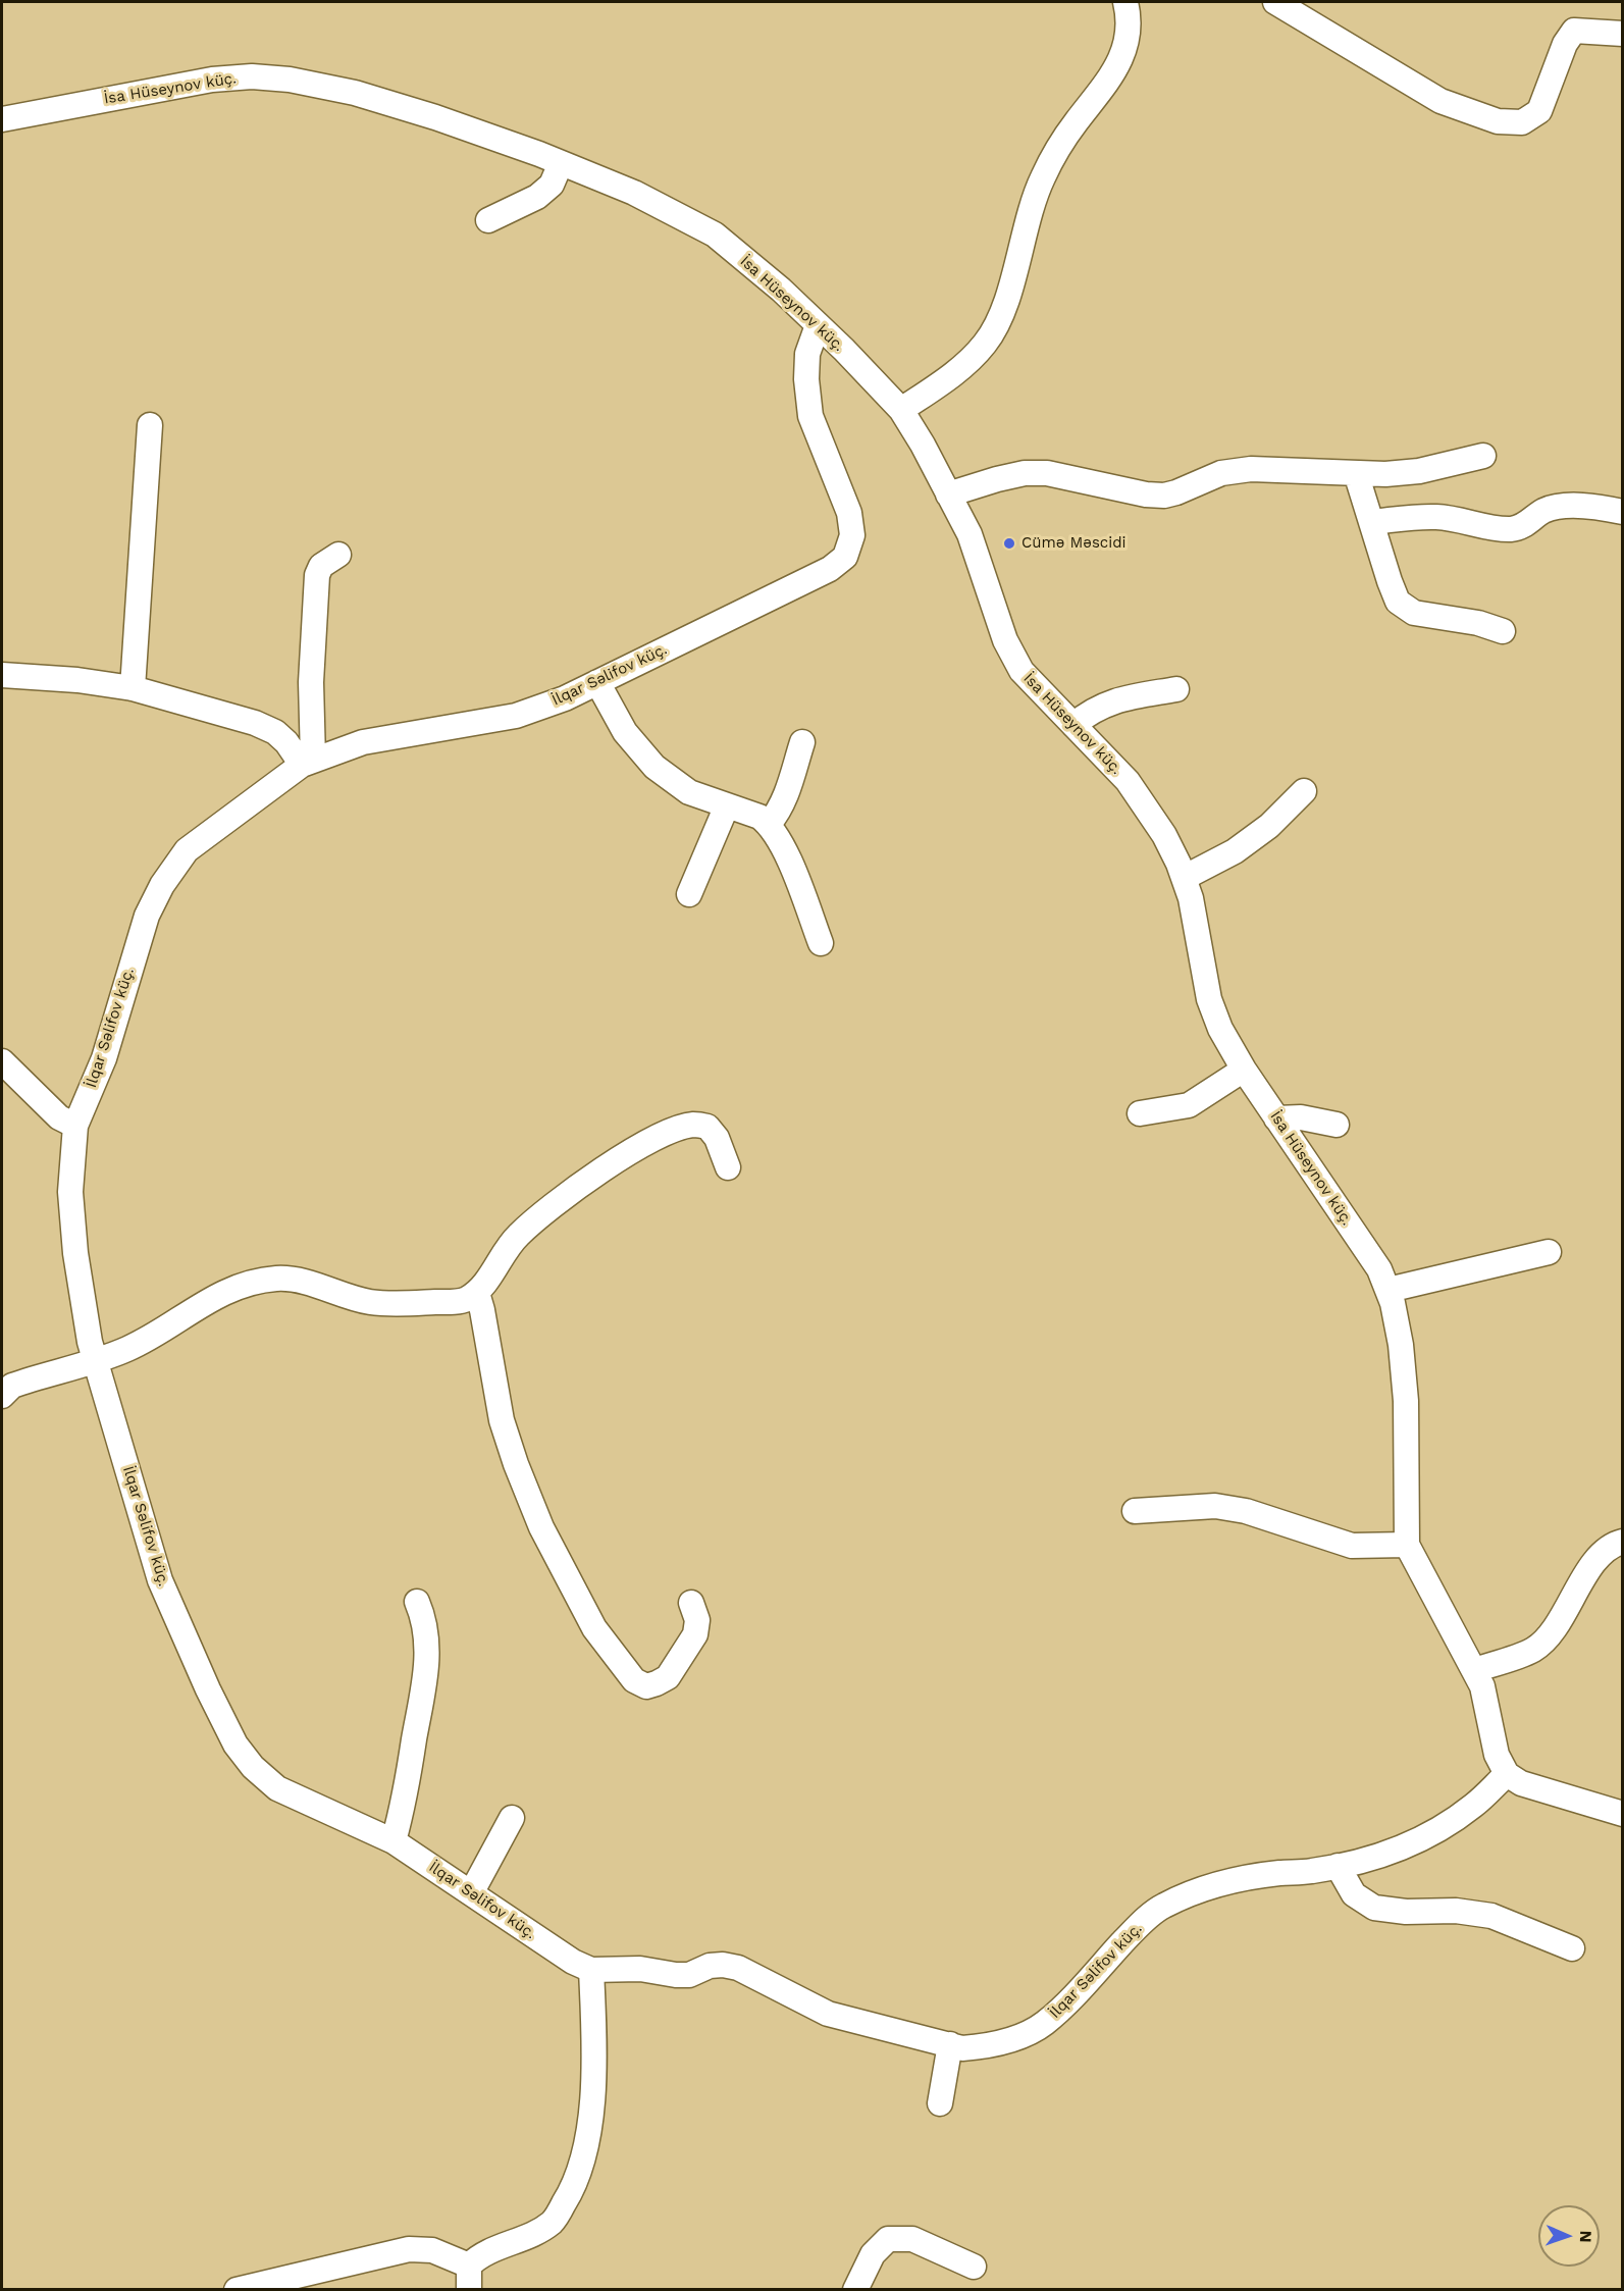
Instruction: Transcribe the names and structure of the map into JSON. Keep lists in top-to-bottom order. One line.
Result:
{"streets":{"street":["İsa Hüseynov küç.","İlqar Səlifov küç."]},"crossings":[["İsa Hüseynov küç.","İlqar Səlifov küç."]],"places":["Cümə Məscidi"],"north":"right"}
